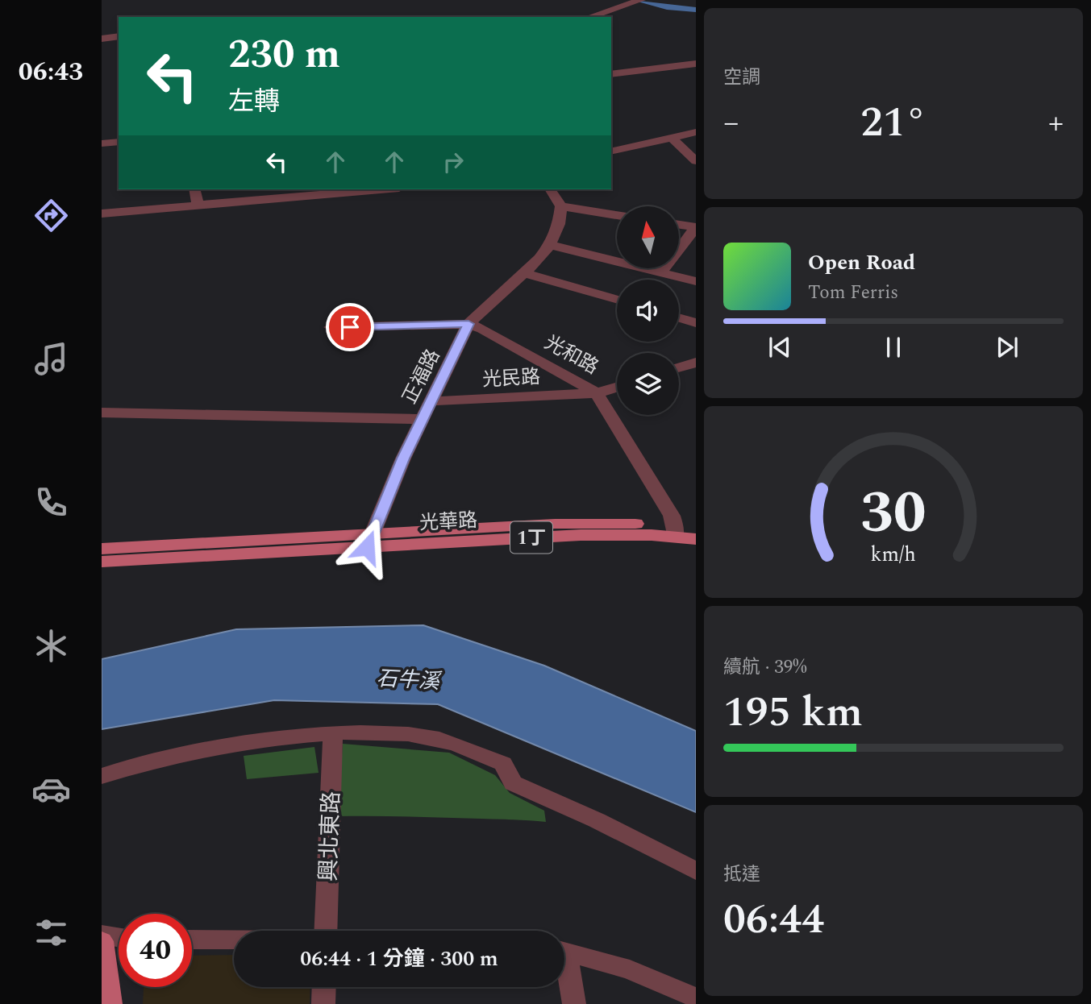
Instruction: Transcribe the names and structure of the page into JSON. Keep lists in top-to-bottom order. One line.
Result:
{"streets":{"main road":["光華路","1丁"],"street":["光和路","正福路","光民路","興北東路"]},"crossings":[["光和路","正福路"],["光和路","光民路"],["光和路","光華路"],["正福路","光民路"],["正福路","光華路"]],"water":["石牛溪"],"north":"top","page":{"tabs":"06:43","tile":["空調",["續航 · 39%","195 km"],["抵達","06:44"]],"turn":["230 m","左轉"],"heat":["−","21°","+"],"song":["Open Road","Tom Ferris"],"limit":"40","trip":"06:44 · 1 分鐘 · 300 m","gauge":["30","km/h"]}}
